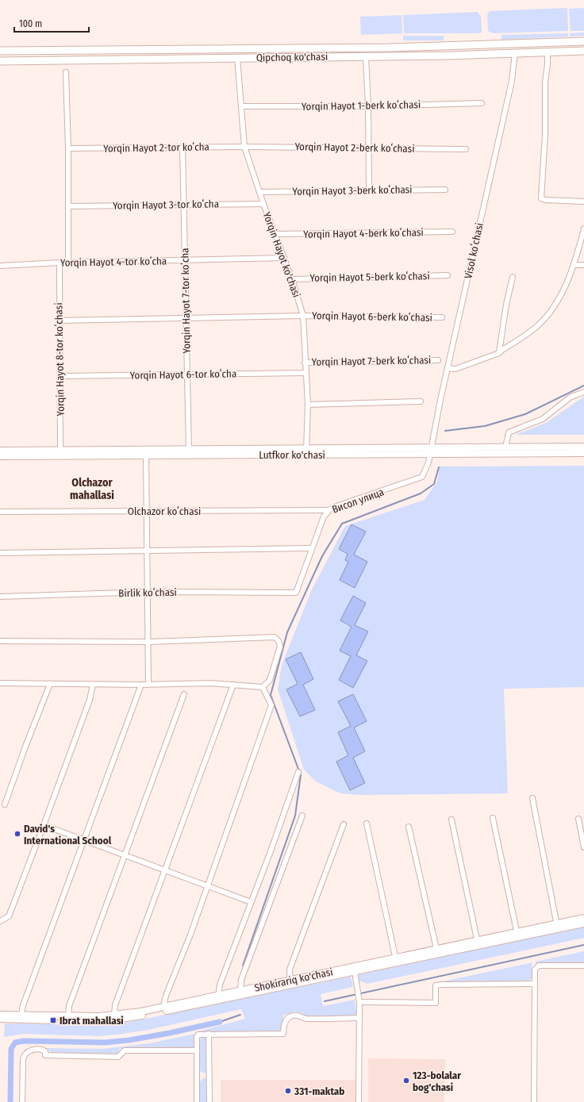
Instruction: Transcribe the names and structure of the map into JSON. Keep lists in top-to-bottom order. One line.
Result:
{"streets":{"main road":["Qipchoq ko'chasi","Lutfkor ko'chasi","Shokirariq ko'chasi"],"street":["Yorqin Hayot 1-berk koʻchasi","Yorqin Hayot 2-tor koʻcha","Yorqin Hayot 2-berk koʻchasi","Yorqin Hayot 3-berk koʻchasi","Yorqin Hayot 3-tor koʻcha","Yorqin Hayot 4-berk koʻchasi","Visol koʻchasi","Yorqin Hayot ko'chasi","Yorqin Hayot 4-tor koʻcha","Yorqin Hayot 5-berk koʻchasi","Yorqin Hayot 7-tor koʻcha","Yorqin Hayot 6-berk koʻchasi","Yorqin Hayot 8-tor koʻchasi","Yorqin Hayot 7-berk koʻchasi","Yorqin Hayot 6-tor koʻcha","Висол улица","Olchazor koʻchasi","Birlik koʻchasi"]},"crossings":[["Qipchoq ko'chasi","Visol koʻchasi"],["Qipchoq ko'chasi","Yorqin Hayot ko'chasi"],["Yorqin Hayot 1-berk koʻchasi","Yorqin Hayot ko'chasi"],["Yorqin Hayot 2-tor koʻcha","Yorqin Hayot 2-berk koʻchasi"],["Yorqin Hayot 2-tor koʻcha","Yorqin Hayot ko'chasi"],["Yorqin Hayot 2-tor koʻcha","Yorqin Hayot 7-tor koʻcha"],["Yorqin Hayot 2-berk koʻchasi","Yorqin Hayot ko'chasi"],["Yorqin Hayot 3-berk koʻchasi","Yorqin Hayot ko'chasi"],["Yorqin Hayot 3-tor koʻcha","Yorqin Hayot ko'chasi"],["Yorqin Hayot 3-tor koʻcha","Yorqin Hayot 7-tor koʻcha"],["Yorqin Hayot 4-berk koʻchasi","Yorqin Hayot ko'chasi"],["Visol koʻchasi","Lutfkor ko'chasi"],["Visol koʻchasi","Висол улица"],["Yorqin Hayot ko'chasi","Yorqin Hayot 4-tor koʻcha"],["Yorqin Hayot ko'chasi","Yorqin Hayot 5-berk koʻchasi"],["Yorqin Hayot ko'chasi","Yorqin Hayot 6-berk koʻchasi"],["Yorqin Hayot ko'chasi","Yorqin Hayot 7-berk koʻchasi"],["Yorqin Hayot ko'chasi","Yorqin Hayot 6-tor koʻcha"],["Yorqin Hayot ko'chasi","Lutfkor ko'chasi"],["Yorqin Hayot 4-tor koʻcha","Yorqin Hayot 7-tor koʻcha"],["Yorqin Hayot 4-tor koʻcha","Yorqin Hayot 8-tor koʻchasi"],["Yorqin Hayot 7-tor koʻcha","Yorqin Hayot 6-berk koʻchasi"],["Yorqin Hayot 7-tor koʻcha","Yorqin Hayot 6-tor koʻcha"],["Yorqin Hayot 7-tor koʻcha","Lutfkor ko'chasi"],["Yorqin Hayot 6-berk koʻchasi","Yorqin Hayot 8-tor koʻchasi"],["Yorqin Hayot 8-tor koʻchasi","Yorqin Hayot 6-tor koʻcha"],["Yorqin Hayot 8-tor koʻchasi","Lutfkor ko'chasi"],["Lutfkor ko'chasi","Висол улица"],["Висол улица","Olchazor koʻchasi"],["Висол улица","Birlik koʻchasi"]],"districts":["Olchazor mahallasi"],"places":{"other":["David's International School","123-bolalar bog'chasi","331-maktab"],"transit":["Ibrat mahallasi"]},"scale_bar":"100 m"}
